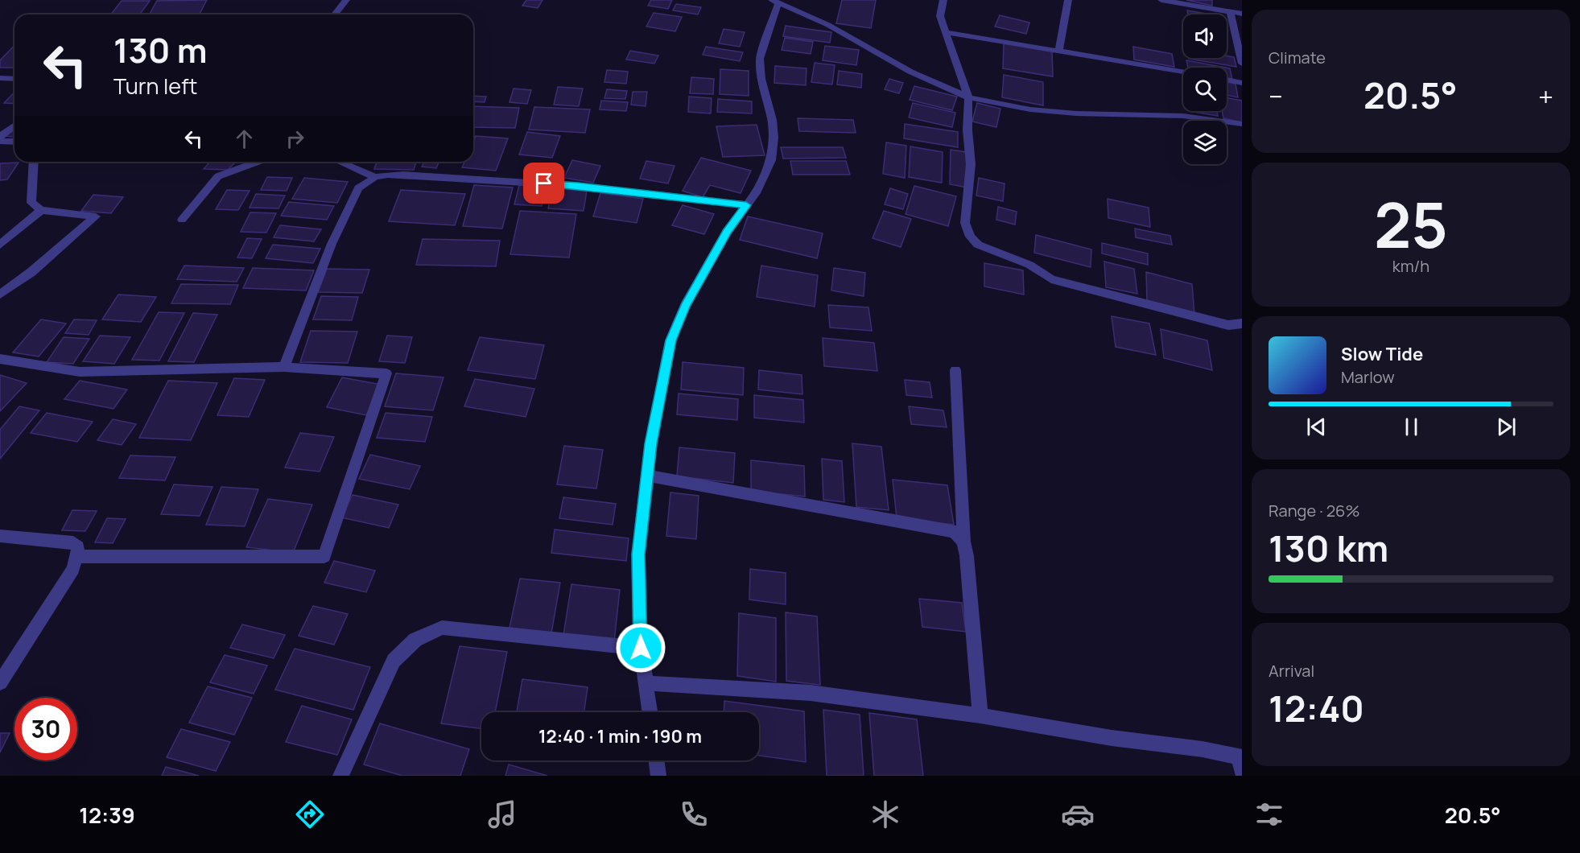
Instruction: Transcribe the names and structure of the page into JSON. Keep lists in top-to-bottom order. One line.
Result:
{"page":{"tile":["Climate",["25","km/h"],["Range · 26%","130 km"],["Arrival","12:40"]],"turn":["130 m","Turn left"],"heat":["−","20.5°","+"],"song":["Slow Tide","Marlow"],"limit":"30","trip":"12:40 · 1 min · 190 m","tabs":["12:39","20.5°"]}}
